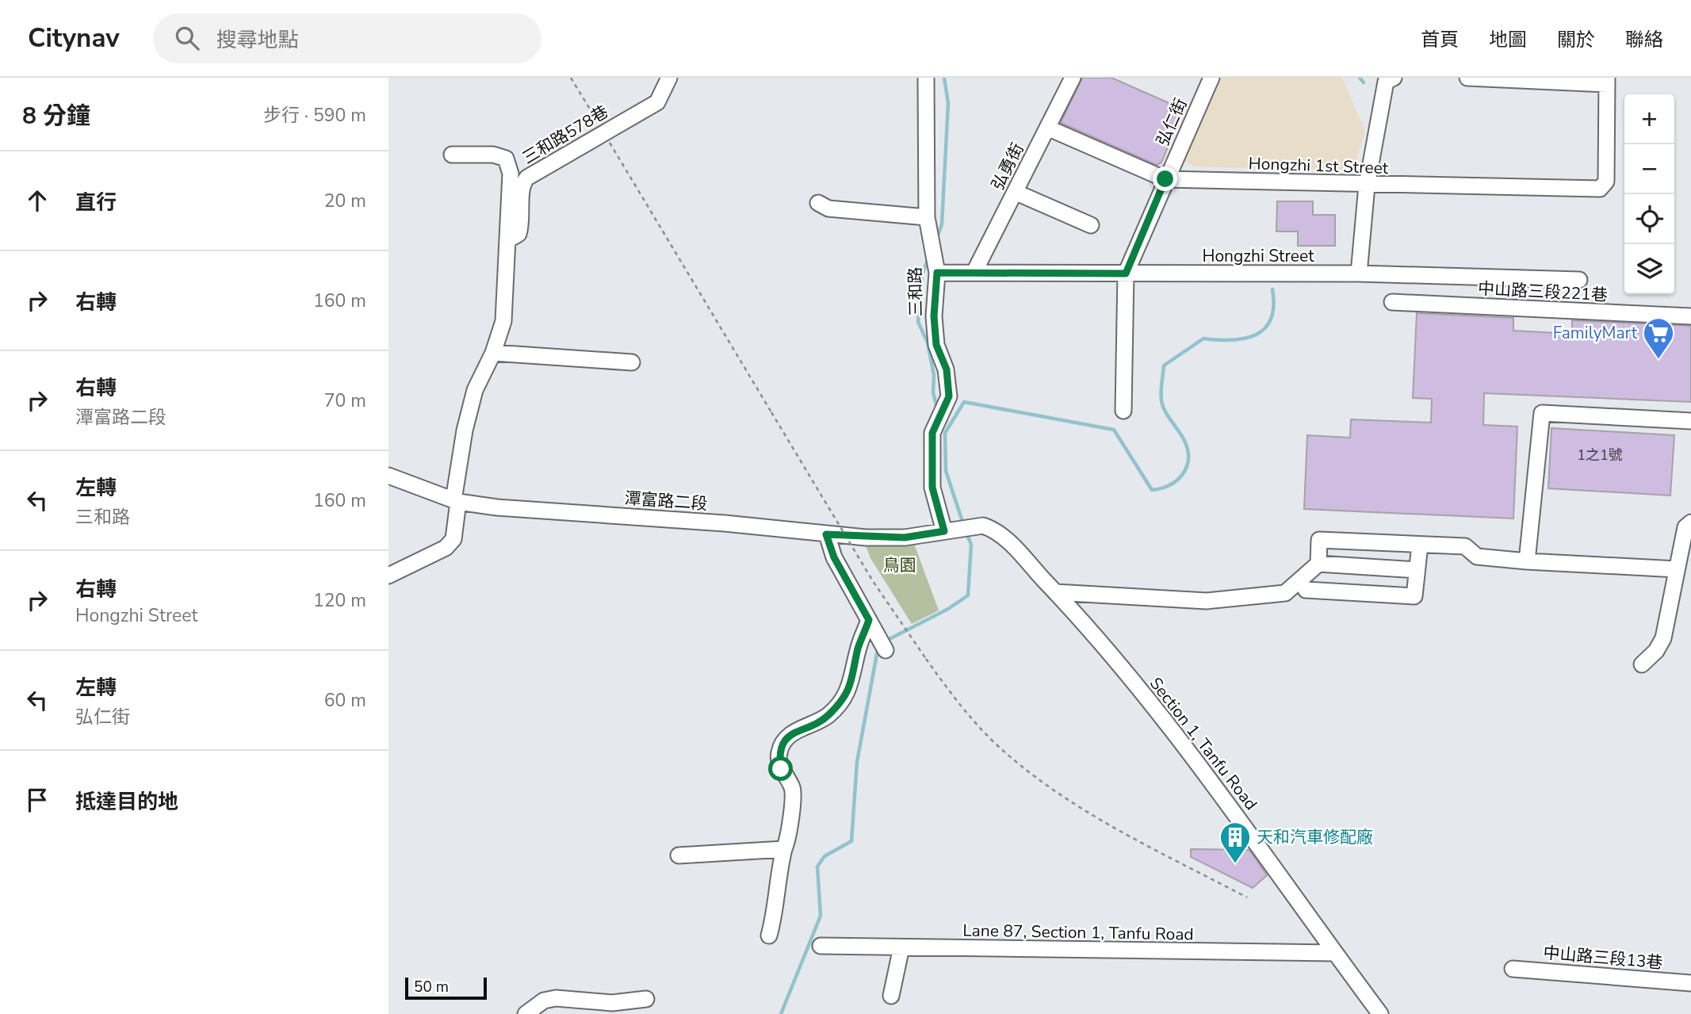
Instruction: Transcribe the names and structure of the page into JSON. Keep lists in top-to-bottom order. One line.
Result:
{"streets":{"street":["弘仁街","三和路578巷","Hongzhi 1st Street","弘勇街","Hongzhi Street","三和路","中山路三段221巷","潭富路二段","Section 1, Tanfu Road","Lane 87, Section 1, Tanfu Road","中山路三段13巷"]},"crossings":[["弘仁街","Hongzhi 1st Street"],["弘仁街","Hongzhi Street"],["Hongzhi 1st Street","弘勇街"],["弘勇街","Hongzhi Street"],["Hongzhi Street","三和路"],["三和路","潭富路二段"],["潭富路二段","Section 1, Tanfu Road"],["Section 1, Tanfu Road","Lane 87, Section 1, Tanfu Road"]],"parks":["鳥園"],"places":{"supermarket":["FamilyMart"],"building":["天和汽車修配廠"]},"house_numbers":["1之1號"],"scale_bar":"50 m","page":{"header":"Citynav","search":"搜尋地點","nav":["首頁","地圖","關於","聯絡"],"heading":["8 分鐘","步行 · 590 m"],"map_buttons":["+","−"],"list":[["直行","20 m"],["右轉","160 m"],["右轉","潭富路二段","70 m"],["左轉","三和路","160 m"],["右轉","Hongzhi Street","120 m"],["左轉","弘仁街","60 m"],"抵達目的地"],"scale":"50 m"}}
